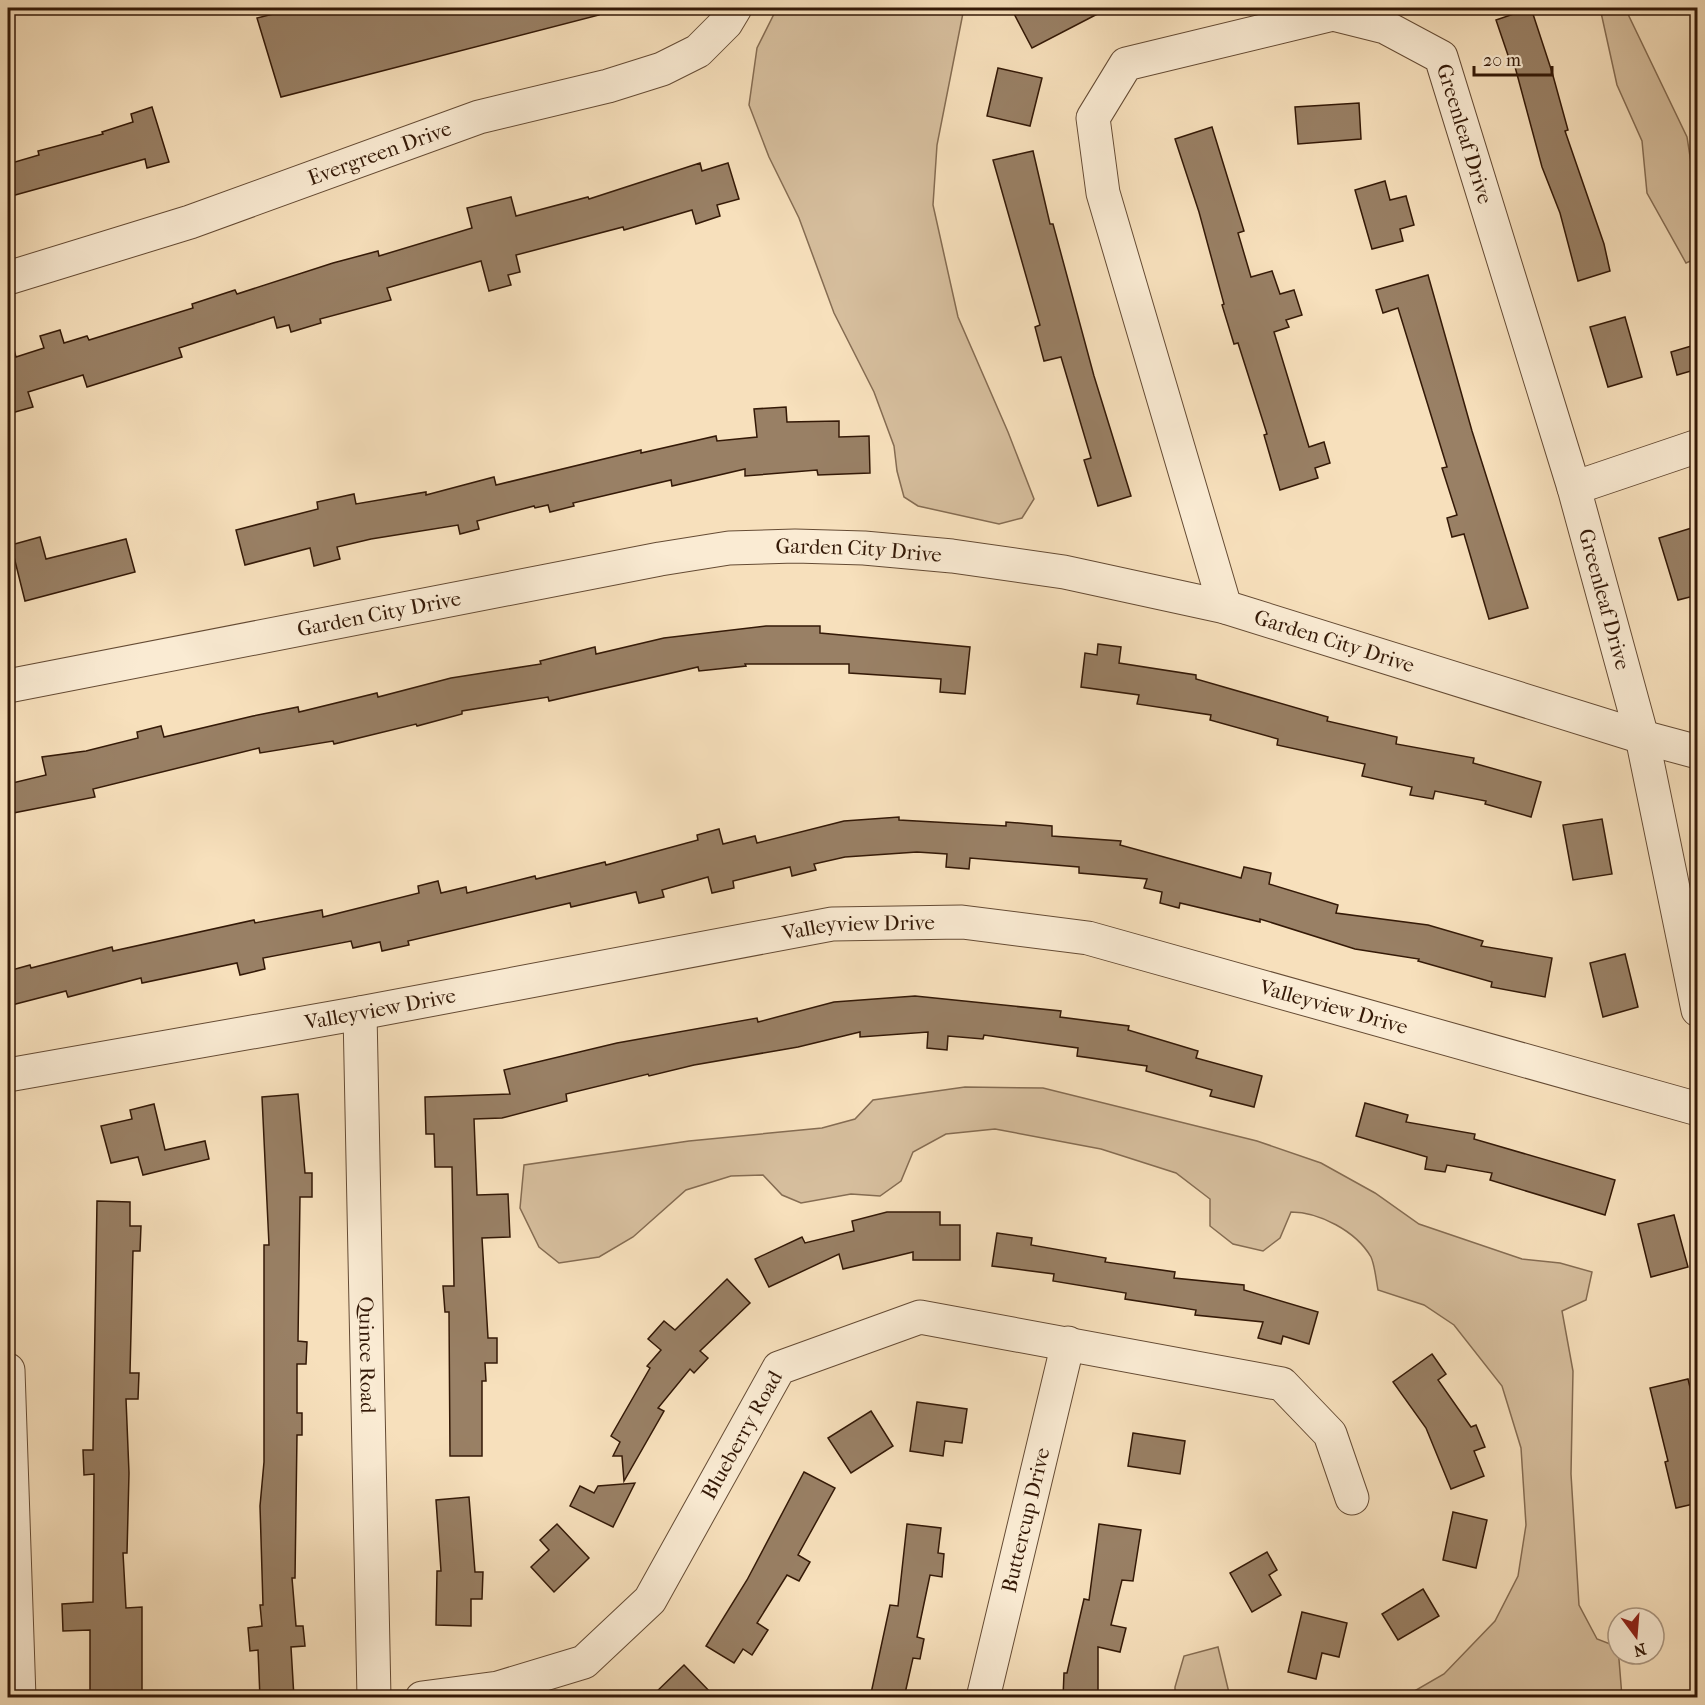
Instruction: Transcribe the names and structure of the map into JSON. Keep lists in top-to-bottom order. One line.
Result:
{"streets":{"street":["Greenleaf Drive","Evergreen Drive","Garden City Drive","Valleyview Drive","Quince Road","Blueberry Road","Buttercup Drive"]},"crossings":[["Greenleaf Drive","Garden City Drive"],["Valleyview Drive","Quince Road"],["Blueberry Road","Buttercup Drive"]],"scale_bar":"20 m","north":"bottom"}
